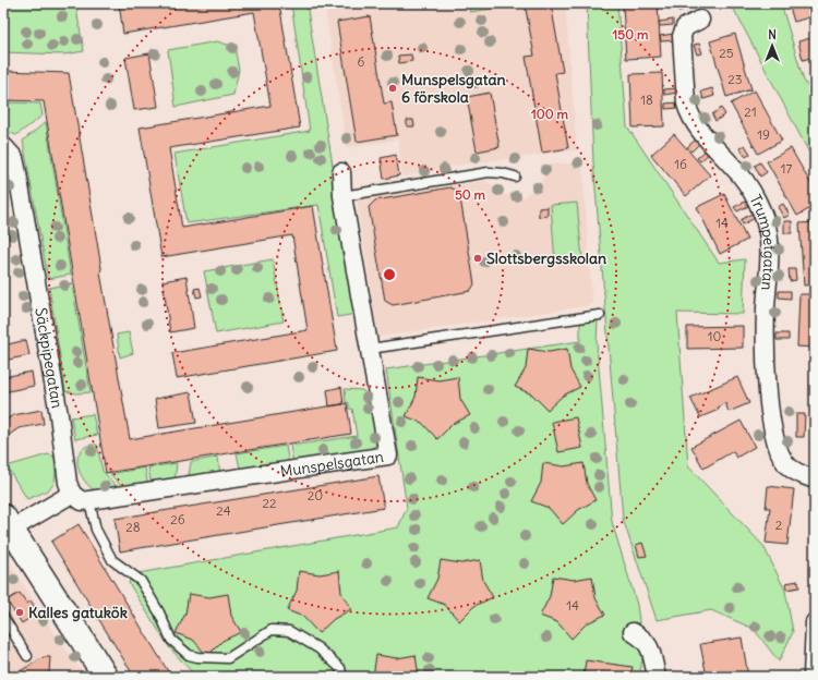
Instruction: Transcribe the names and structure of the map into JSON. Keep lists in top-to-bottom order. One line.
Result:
{"streets":{"street":["Trumpetgatan","Säckpipegatan","Munspelsgatan"]},"places":["Munspelsgatan 6 förskola","Slottsbergsskolan","Kalles gatukök"],"house_numbers":["25","6","23","18","21","19","16","17","14","10","20","22","24","26","2","28","14"],"north":"top","rings":["150 m","100 m","50 m"]}
